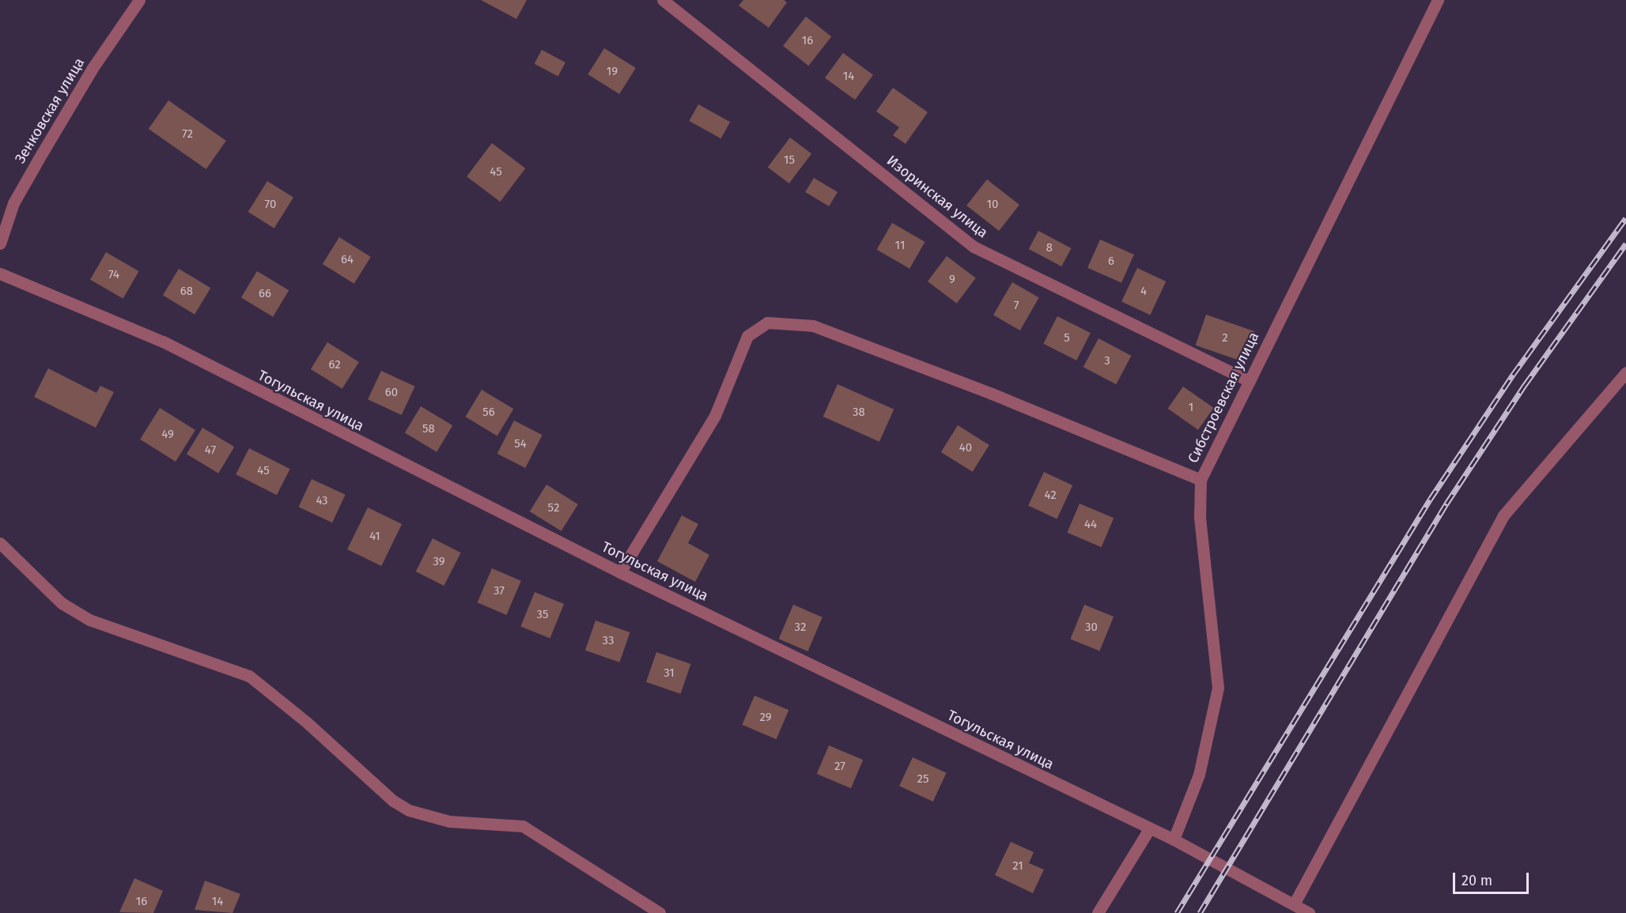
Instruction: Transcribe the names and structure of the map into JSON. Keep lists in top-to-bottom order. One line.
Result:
{"streets":{"street":["Зенковская улица","Изоринская улица","Сибстроевская улица","Тогульская улица"]},"crossings":[["Изоринская улица","Сибстроевская улица"],["Сибстроевская улица","Тогульская улица"]],"house_numbers":["16","19","14","72","15","45","70","10","11","8","64","6","74","9","68","4","66","7","5","2","3","62","60","1","56","38","58","49","54","40","47","45","42","43","52","44","41","39","37","35","32","30","33","31","29","27","25","21","16","14"],"scale_bar":"20 m"}
